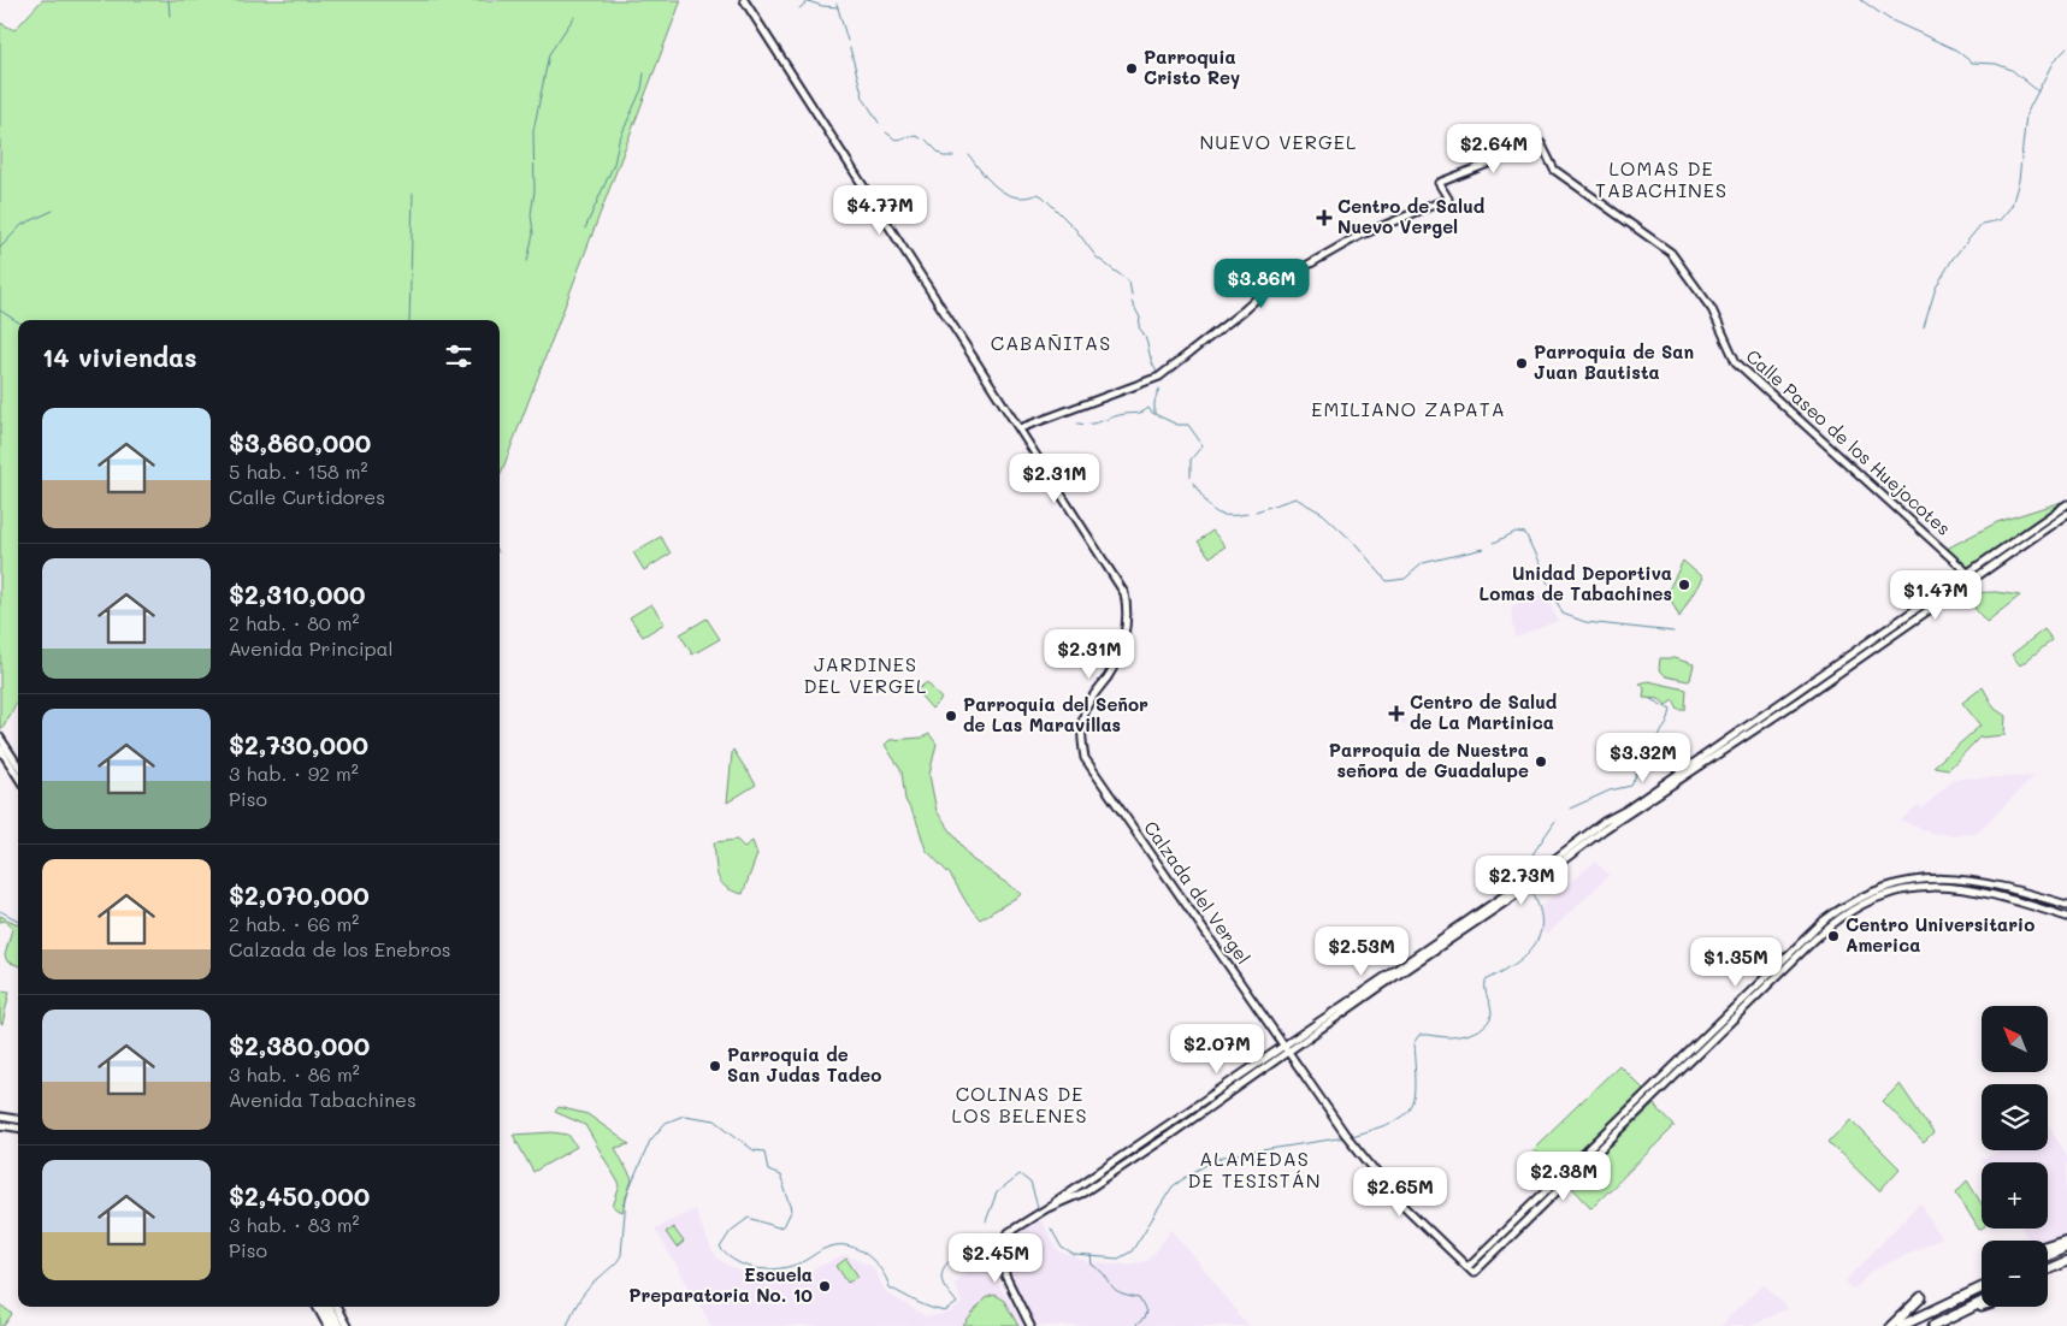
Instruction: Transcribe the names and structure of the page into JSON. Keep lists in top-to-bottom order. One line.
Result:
{"streets":{"street":["Calle Paseo de los Huejocotes","Calzada del Vergel"]},"crossings":[["Calle Paseo de los Huejocotes","Calzada del Vergel"]],"districts":["NUEVO VERGEL","LOMAS DE TABACHINES","CABAÑITAS","EMILIANO ZAPATA","JARDINES DEL VERGEL","COLINAS DE LOS BELENES","ALAMEDAS DE TESISTÁN"],"places":{"other":["Parroquia Cristo Rey","Parroquia de San Juan Bautista","Unidad Deportiva Lomas de Tabachines","Parroquia del Señor de Las Maravillas","Parroquia de Nuestra señora de Guadalupe","Centro Universitario America","Parroquia de San Judas Tadeo","Escuela Preparatoria No. 10"],"health":["Centro de Salud Nuevo Vergel","Centro de Salud de La Martinica"]},"north":"top left","page":{"price":["$2.64M","$4.77M","$3.86M","$2.31M","$1.47M","$2.31M","$3.32M","$2.73M","$2.53M","$1.35M","$2.07M","$2.38M","$2.65M","$2.45M"],"heading":"14 viviendas","list":[{"name":"$3,860,000","note":"5 hab. · 158 m² · Calle Curtidores"},{"name":"$2,310,000","note":"2 hab. · 80 m² · Avenida Principal"},{"name":"$2,730,000","note":"3 hab. · 92 m² · Piso"},{"name":"$2,070,000","note":"2 hab. · 66 m² · Calzada de los Enebros"},{"name":"$2,380,000","note":"3 hab. · 86 m² · Avenida Tabachines"},{"name":"$2,450,000","note":"3 hab. · 83 m² · Piso"}],"map_buttons":["+","−"]}}
